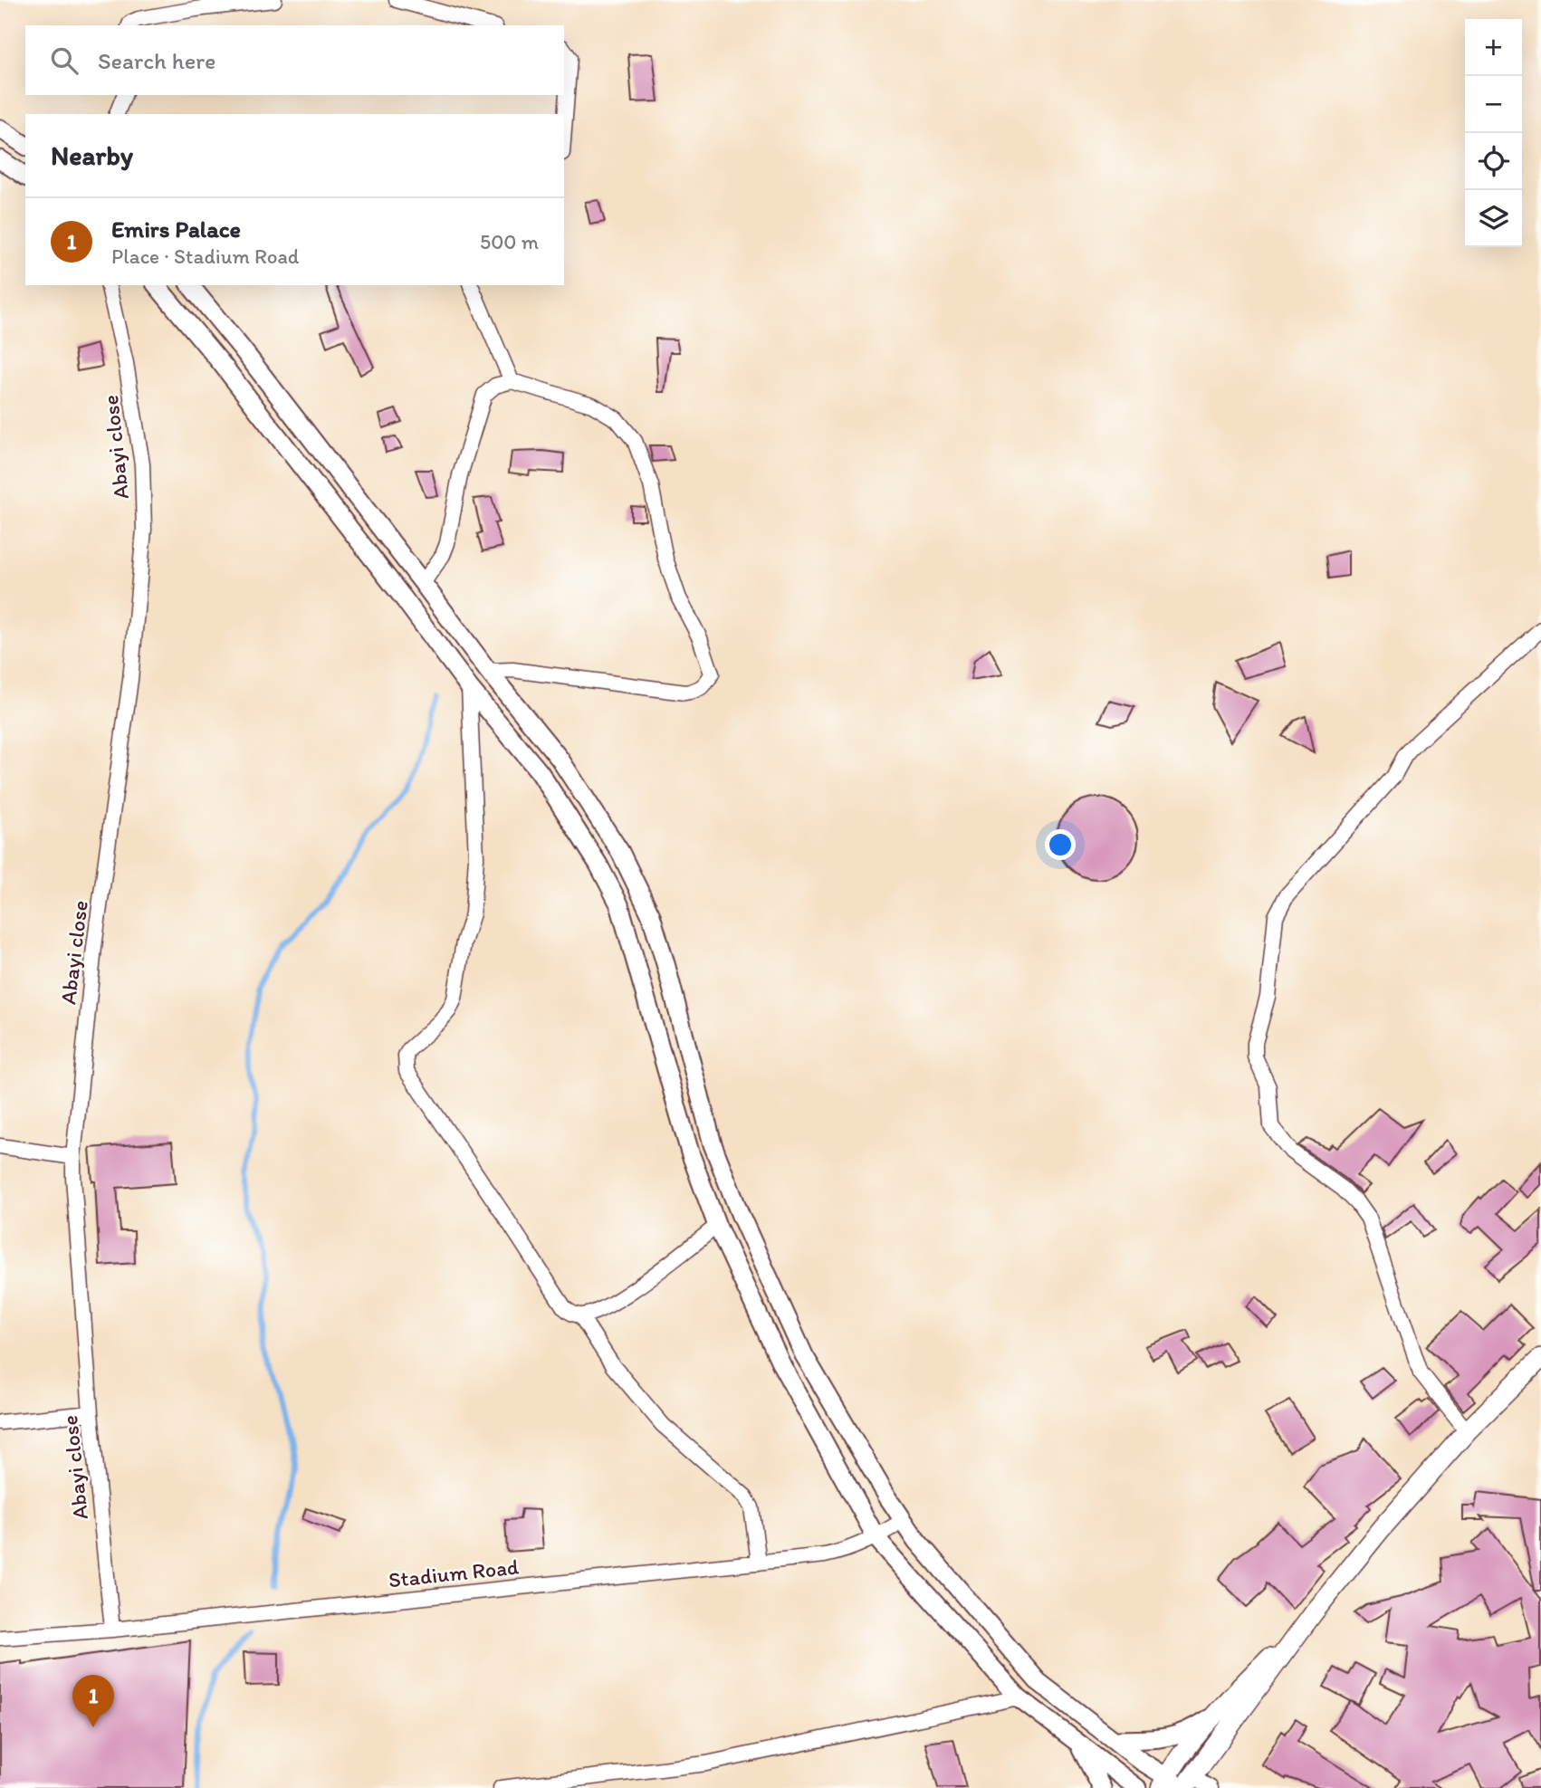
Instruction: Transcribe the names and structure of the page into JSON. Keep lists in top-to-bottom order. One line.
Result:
{"streets":{"street":["Abayi close","Stadium Road"]},"crossings":[["Abayi close","Stadium Road"]],"page":{"map_buttons":["+","−"],"search":"Search here","heading":"Nearby","list":[{"mark":"1","name":"Emirs Palace","note":"Place · Stadium Road","value":"500 m"}],"pins":"1"}}
